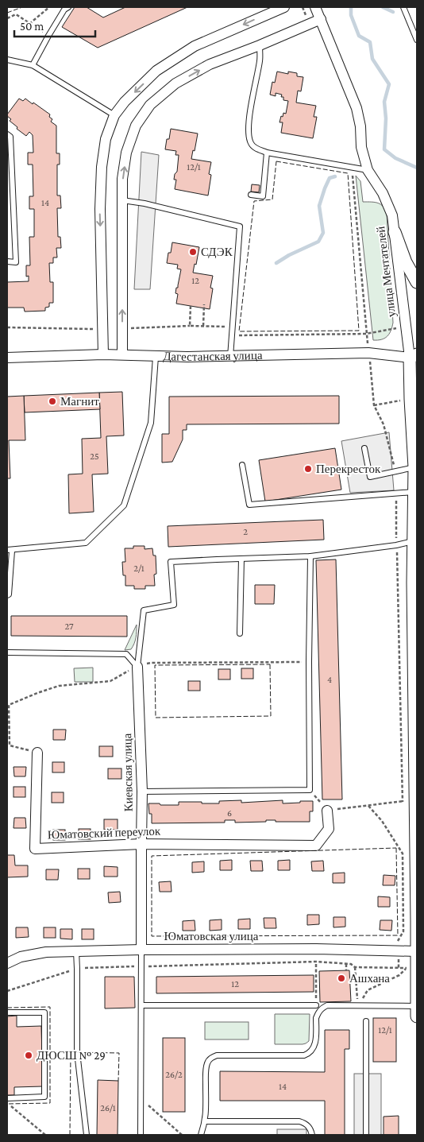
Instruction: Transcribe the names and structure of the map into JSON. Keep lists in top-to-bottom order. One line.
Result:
{"streets":{"street":["улица Мечтателей","Дагестанская улица","Киевская улица","Юматовский переулок","Юматовская улица"]},"crossings":[["улица Мечтателей","Дагестанская улица"],["Киевская улица","Юматовский переулок"],["Киевская улица","Юматовская улица"]],"places":["СДЭК","Магнит","Перекресток","Ашхана","ДЮСШ № 29"],"house_numbers":["12/1","14","12","25","2","2/1","27","4","6","12","12/1","26/2","14","26/1"],"scale_bar":"50 m"}
